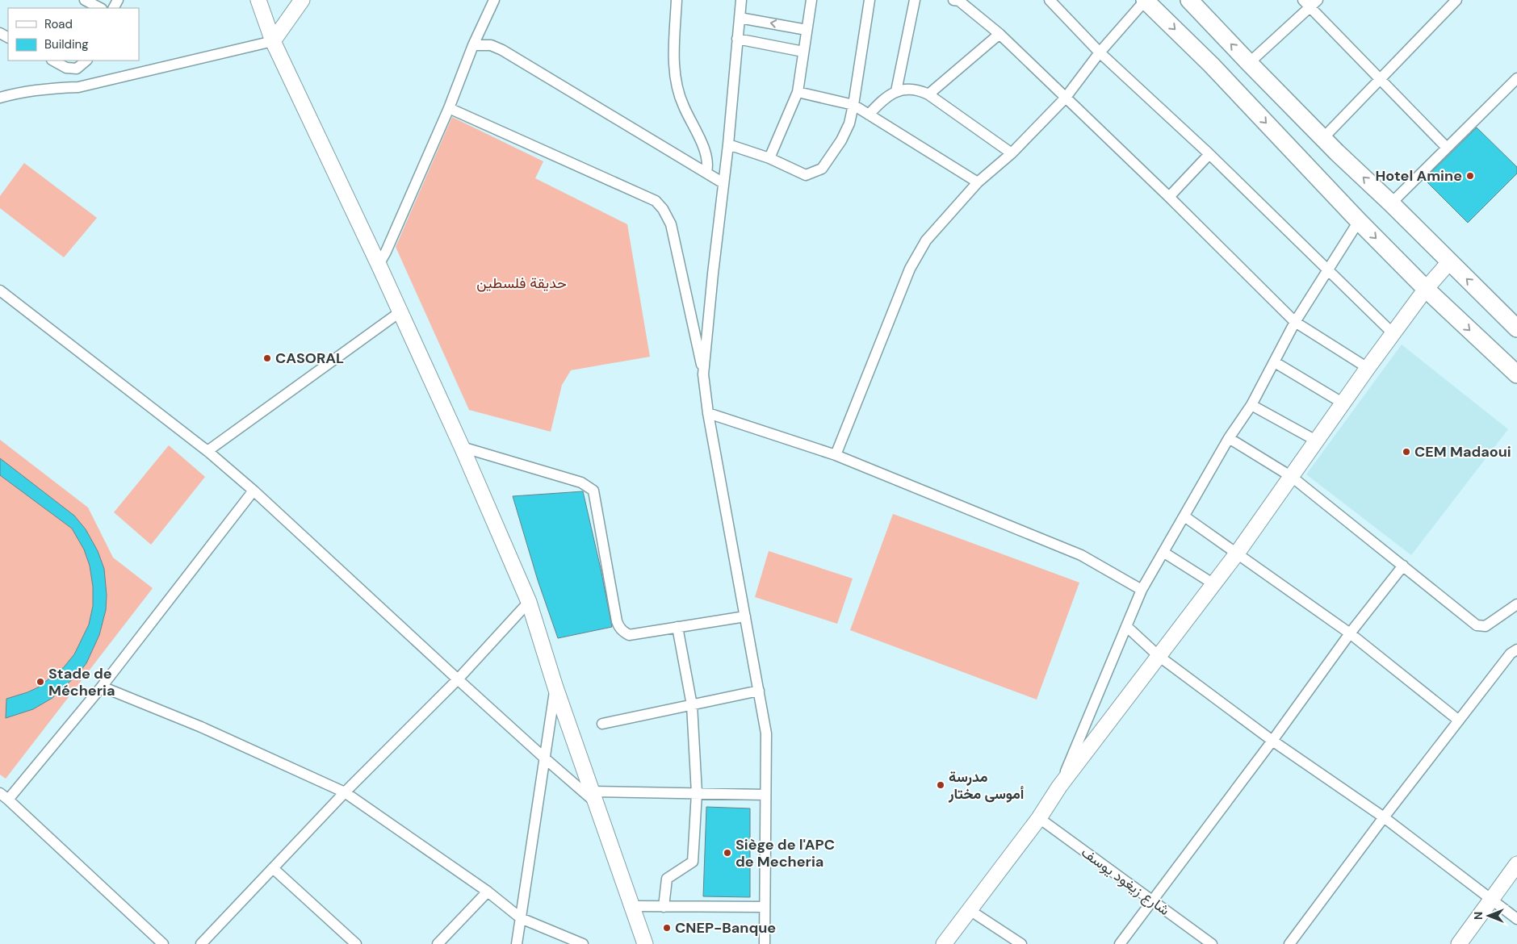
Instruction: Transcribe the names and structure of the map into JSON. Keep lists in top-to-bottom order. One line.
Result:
{"streets":{"street":["شارع زيغود يوسف"]},"parks":["حديقة فلسطين"],"places":["Hotel Amine","CASORAL","CEM Madaoui","Stade de Mécheria","مدرسة أموسى مختار","Siège de l'APC de Mecheria","CNEP-Banque"],"legend":["Road","Building"],"north":"left"}
